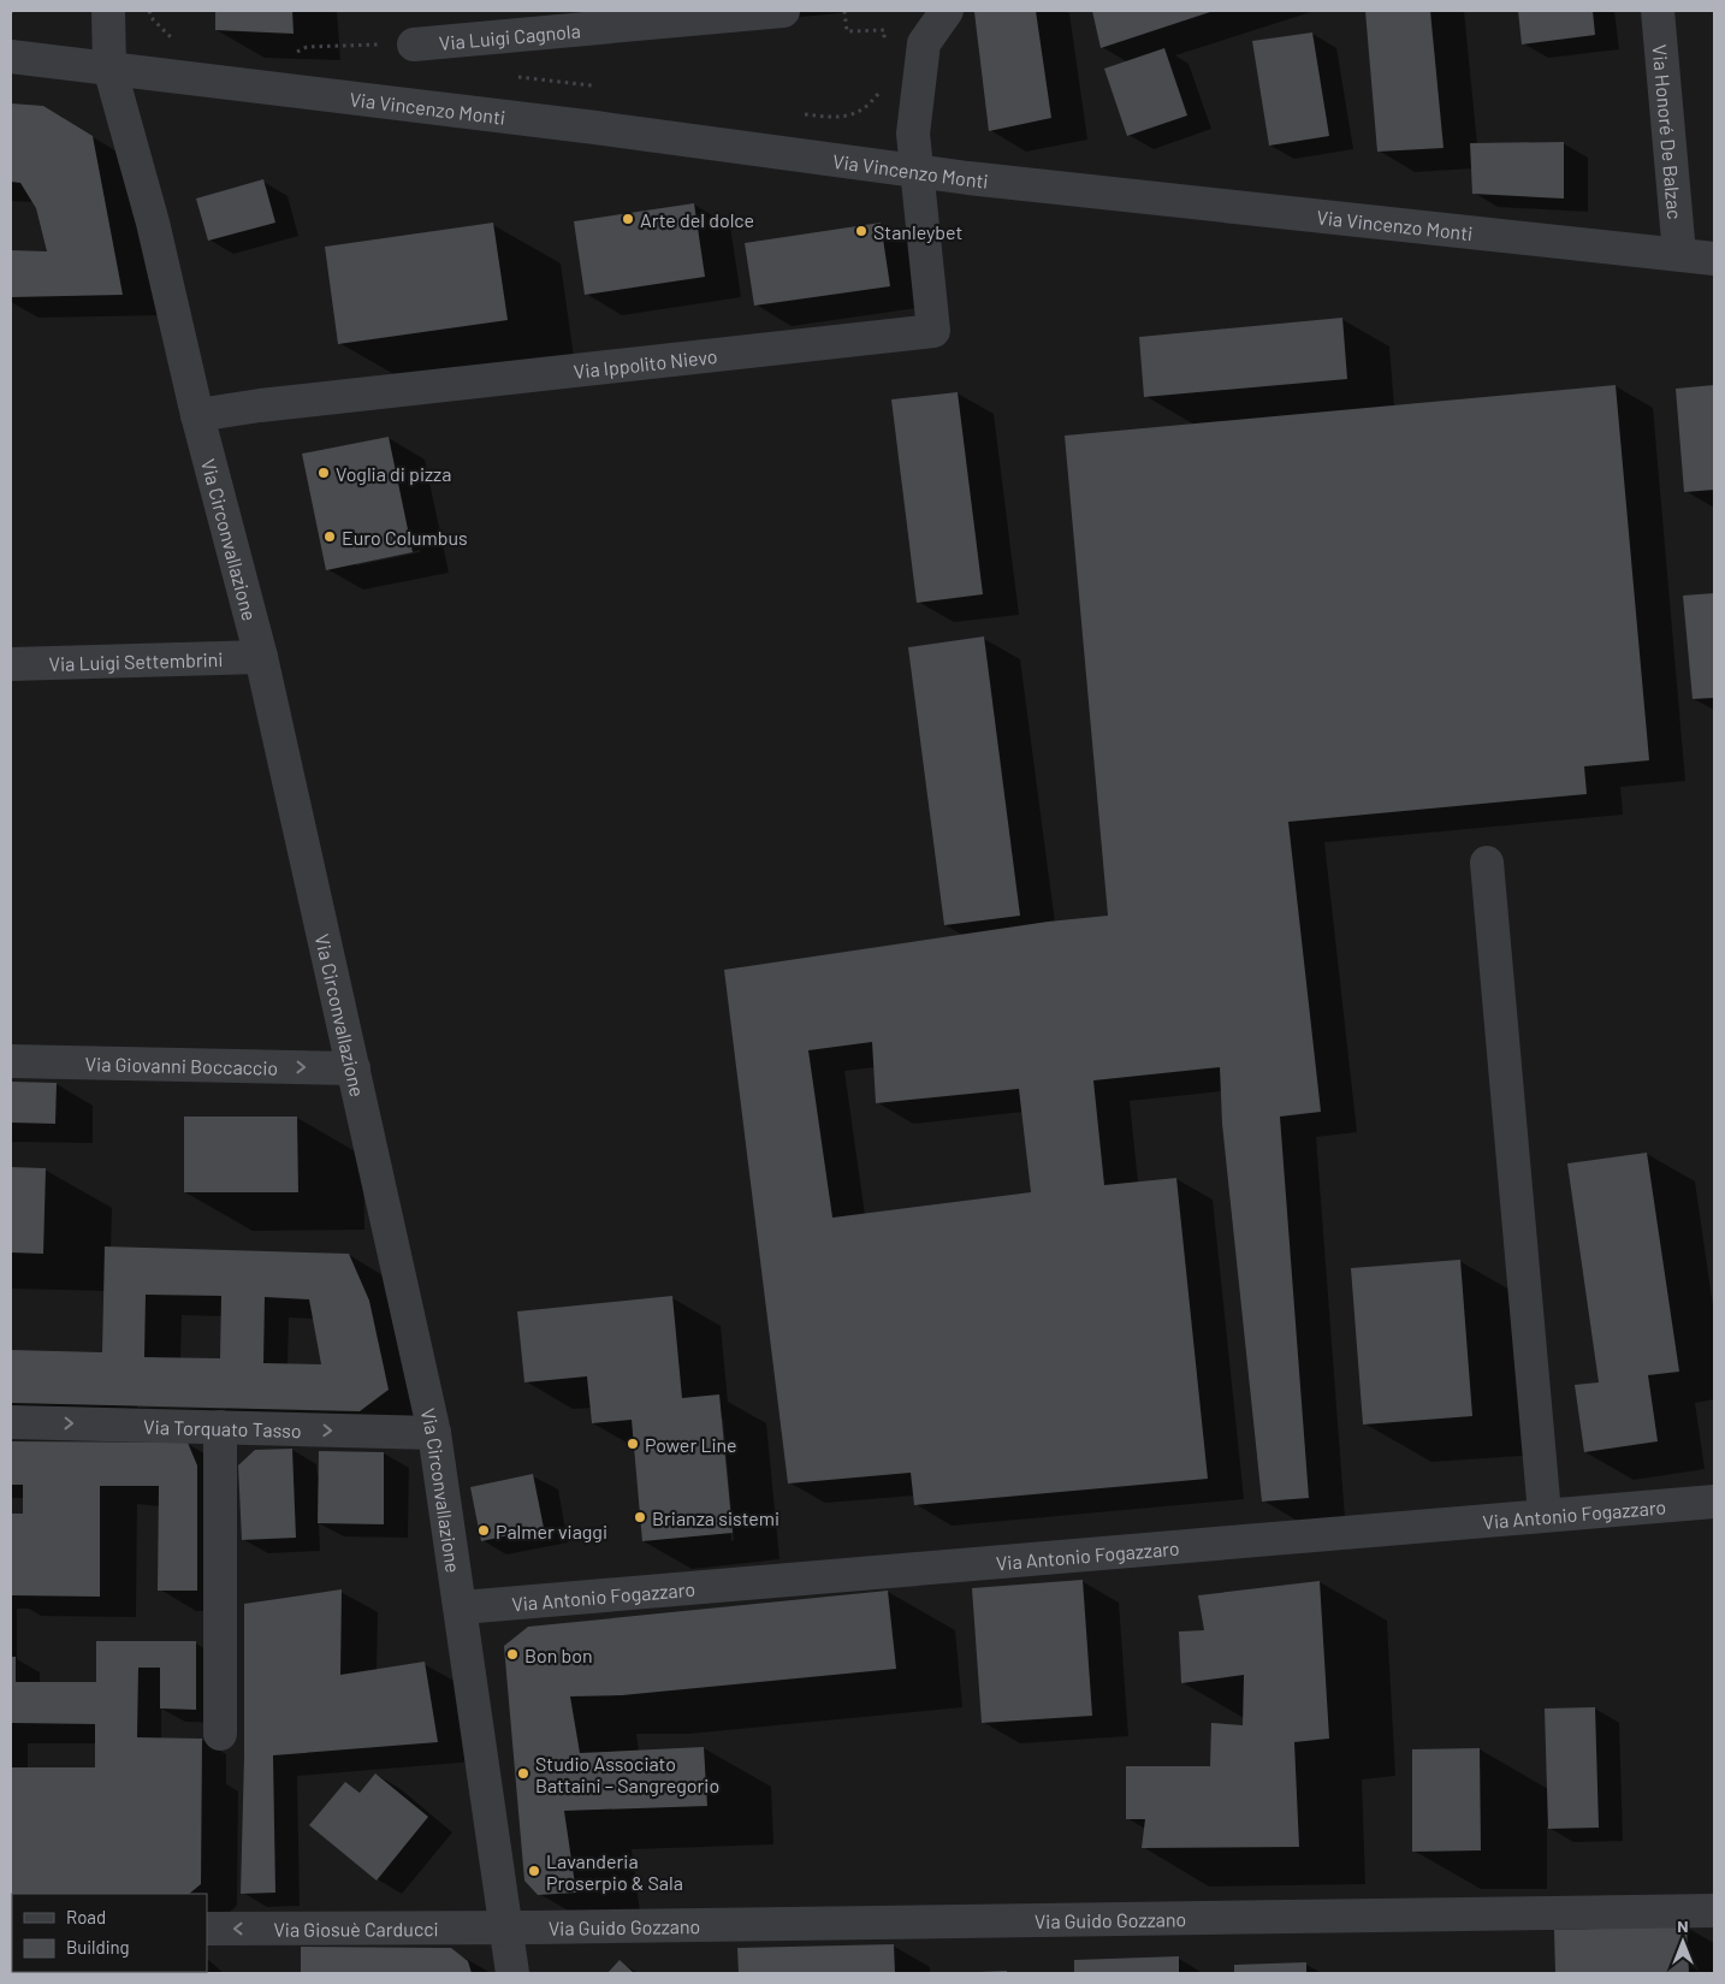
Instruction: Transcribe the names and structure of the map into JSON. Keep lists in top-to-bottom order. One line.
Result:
{"streets":{"street":["Via Luigi Cagnola","Via Vincenzo Monti","Via Honoré De Balzac","Via Ippolito Nievo","Via Circonvallazione","Via Luigi Settembrini","Via Giovanni Boccaccio","Via Torquato Tasso","Via Antonio Fogazzaro","Via Guido Gozzano","Via Giosuè Carducci"]},"crossings":[["Via Vincenzo Monti","Via Honoré De Balzac"],["Via Vincenzo Monti","Via Ippolito Nievo"],["Via Vincenzo Monti","Via Circonvallazione"],["Via Ippolito Nievo","Via Circonvallazione"],["Via Circonvallazione","Via Luigi Settembrini"],["Via Circonvallazione","Via Giovanni Boccaccio"],["Via Circonvallazione","Via Torquato Tasso"],["Via Circonvallazione","Via Antonio Fogazzaro"],["Via Circonvallazione","Via Guido Gozzano"],["Via Circonvallazione","Via Giosuè Carducci"],["Via Guido Gozzano","Via Giosuè Carducci"]],"one_way":["Via Giovanni Boccaccio","Via Torquato Tasso","Via Giosuè Carducci"],"places":["Arte del dolce","Stanleybet","Voglia di pizza","Euro Columbus","Power Line","Brianza sistemi","Palmer viaggi","Bon bon","Studio Associato Battaini – Sangregorio","Lavanderia Proserpio & Sala"],"legend":["Road","Building"],"north":"top"}
